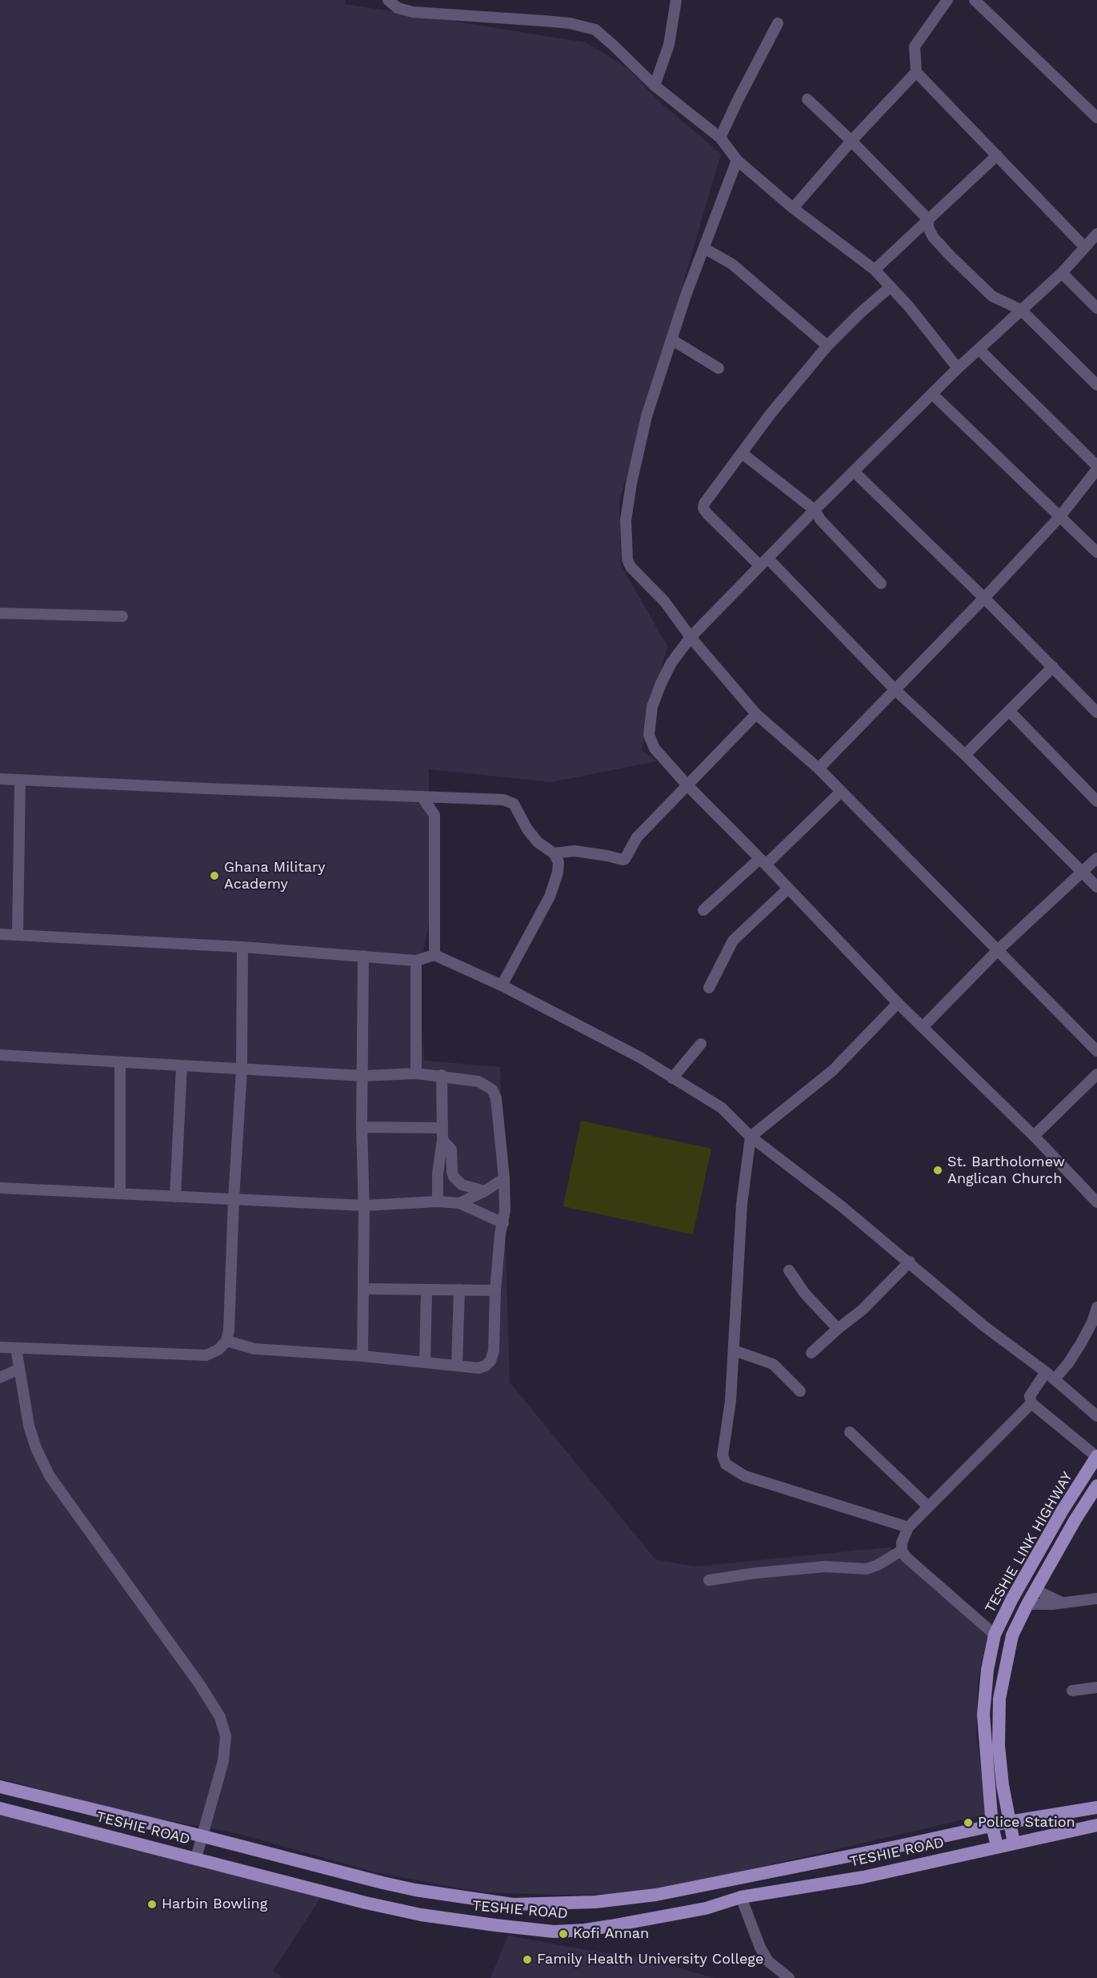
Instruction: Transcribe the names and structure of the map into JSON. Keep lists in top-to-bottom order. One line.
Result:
{"streets":{"main road":["TESHIE LINK HIGHWAY","TESHIE ROAD"]},"crossings":[["TESHIE LINK HIGHWAY","TESHIE ROAD"]],"places":["Ghana Military Academy","St. Bartholomew Anglican Church","Police Station","Harbin Bowling","Kofi Annan","Family Health University College"]}
